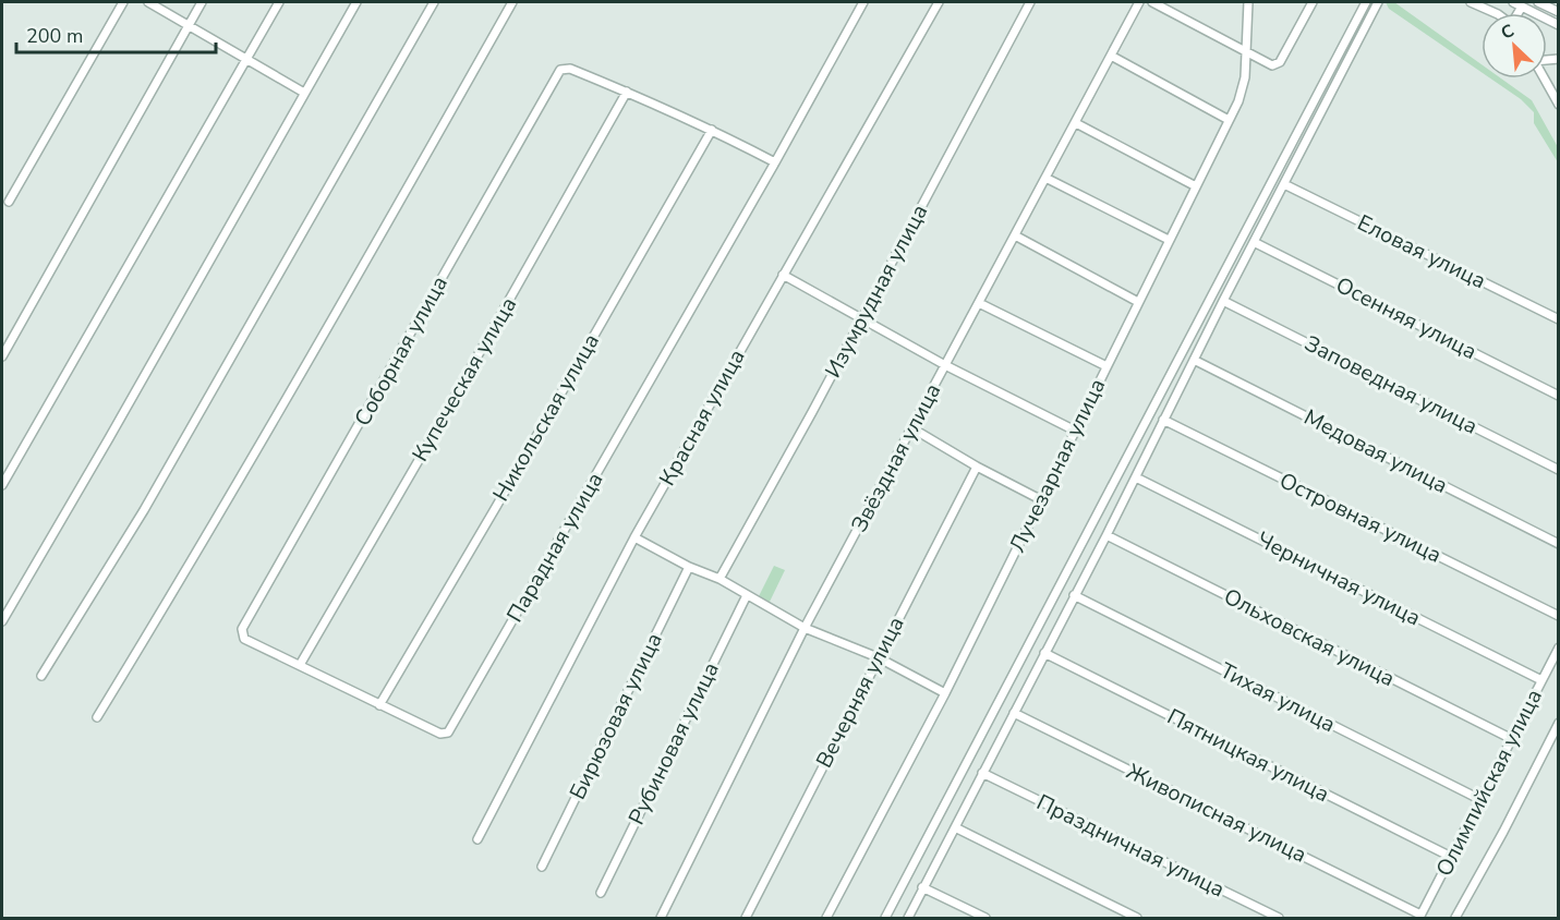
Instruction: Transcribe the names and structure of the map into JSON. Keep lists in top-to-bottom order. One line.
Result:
{"streets":{"street":["Еловая улица","Изумрудная улица","Осенняя улица","Соборная улица","Купеческая улица","Заповедная улица","Никольская улица","Красная улица","Медовая улица","Звёздная улица","Лучезарная улица","Островная улица","Парадная улица","Черничная улица","Ольховская улица","Вечерняя улица","Тихая улица","Бирюзовая улица","Рубиновая улица","Пятницкая улица","Олимпийская улица","Живописная улица","Праздничная улица"]},"crossings":[["Соборная улица","Купеческая улица"],["Соборная улица","Парадная улица"],["Купеческая улица","Парадная улица"],["Никольская улица","Парадная улица"],["Черничная улица","Олимпийская улица"],["Ольховская улица","Олимпийская улица"],["Тихая улица","Олимпийская улица"],["Пятницкая улица","Олимпийская улица"],["Олимпийская улица","Живописная улица"]],"scale_bar":"200 m","north":"top left"}
